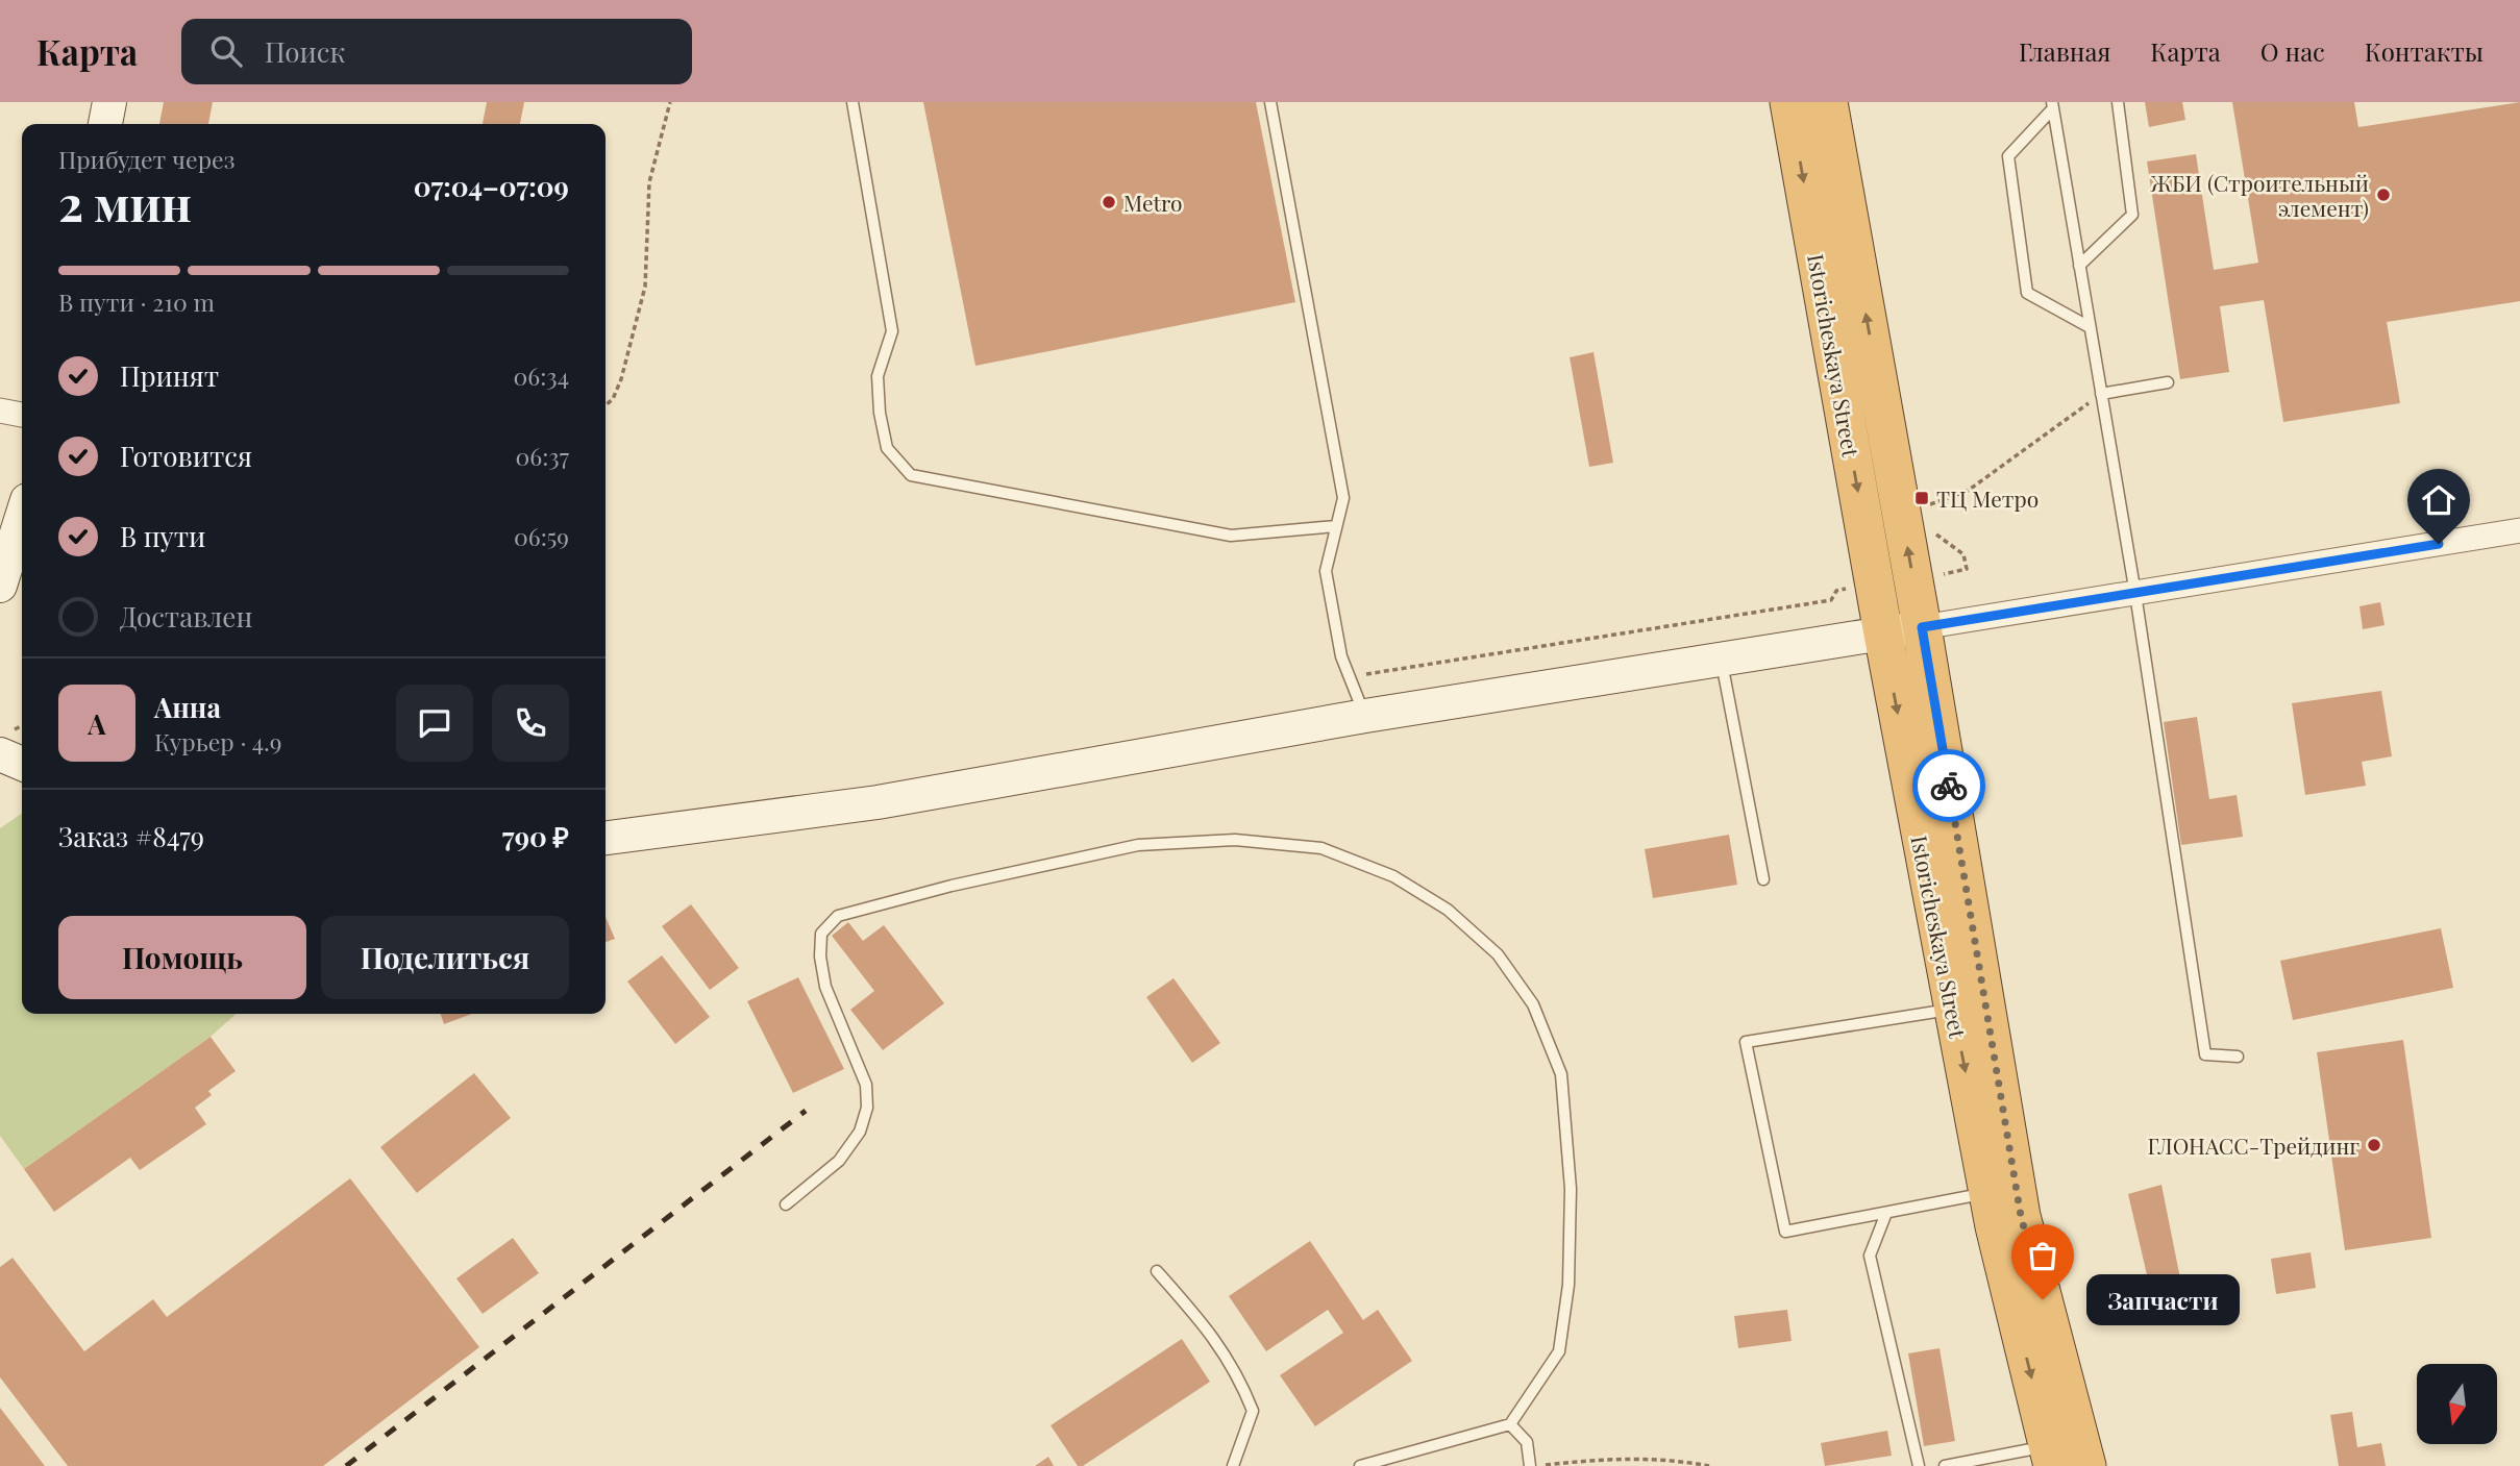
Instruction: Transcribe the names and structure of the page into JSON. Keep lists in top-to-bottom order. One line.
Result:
{"streets":{"highway":["Istoricheskaya Street"]},"places":{"other":["ЖБИ (Строительный элемент)","Metro","ГЛОНАСС-Трейдинг","Запчасти"],"transit":["ТЦ Метро"]},"north":"bottom","page":{"header":"Карта","search":"Поиск","nav":["Главная","Карта","О нас","Контакты"],"heading":["2 мин","Прибудет через","07:04–07:09"],"panel":["Анна","Курьер · 4.9","Заказ #8479","790 ₽"],"bar":"В пути · 210 m","list":[["Принят","06:34"],["Готовится","06:37"],["В пути","06:59"],"Доставлен"],"round":"А","buttons":["Помощь","Поделиться"],"bubble":"Запчасти"}}
